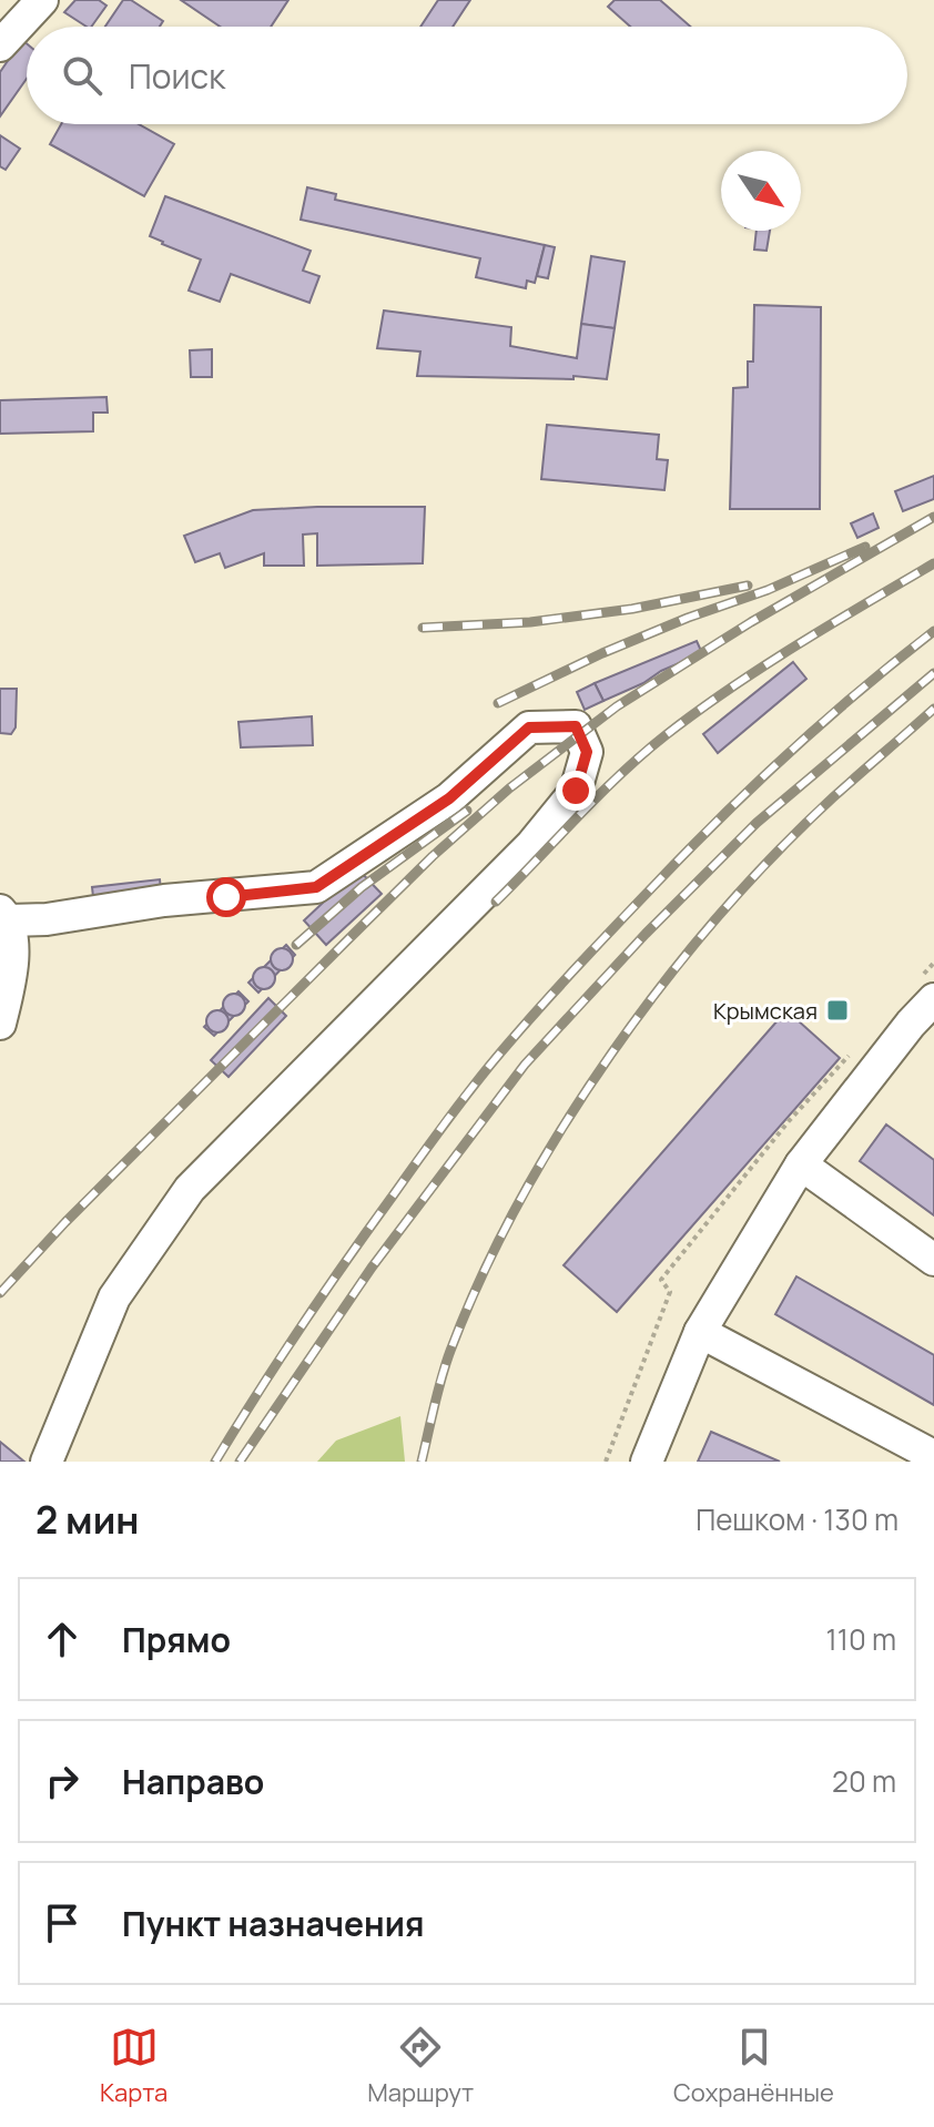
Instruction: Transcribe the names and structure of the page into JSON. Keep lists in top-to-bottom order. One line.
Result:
{"places":{"transit":["Крымская"]},"north":"bottom right","page":{"search":"Поиск","heading":["2 мин","Пешком · 130 m"],"list":[["Прямо","110 m"],["Направо","20 m"],"Пункт назначения"],"nav":["Карта","Маршрут","Сохранённые"]}}
